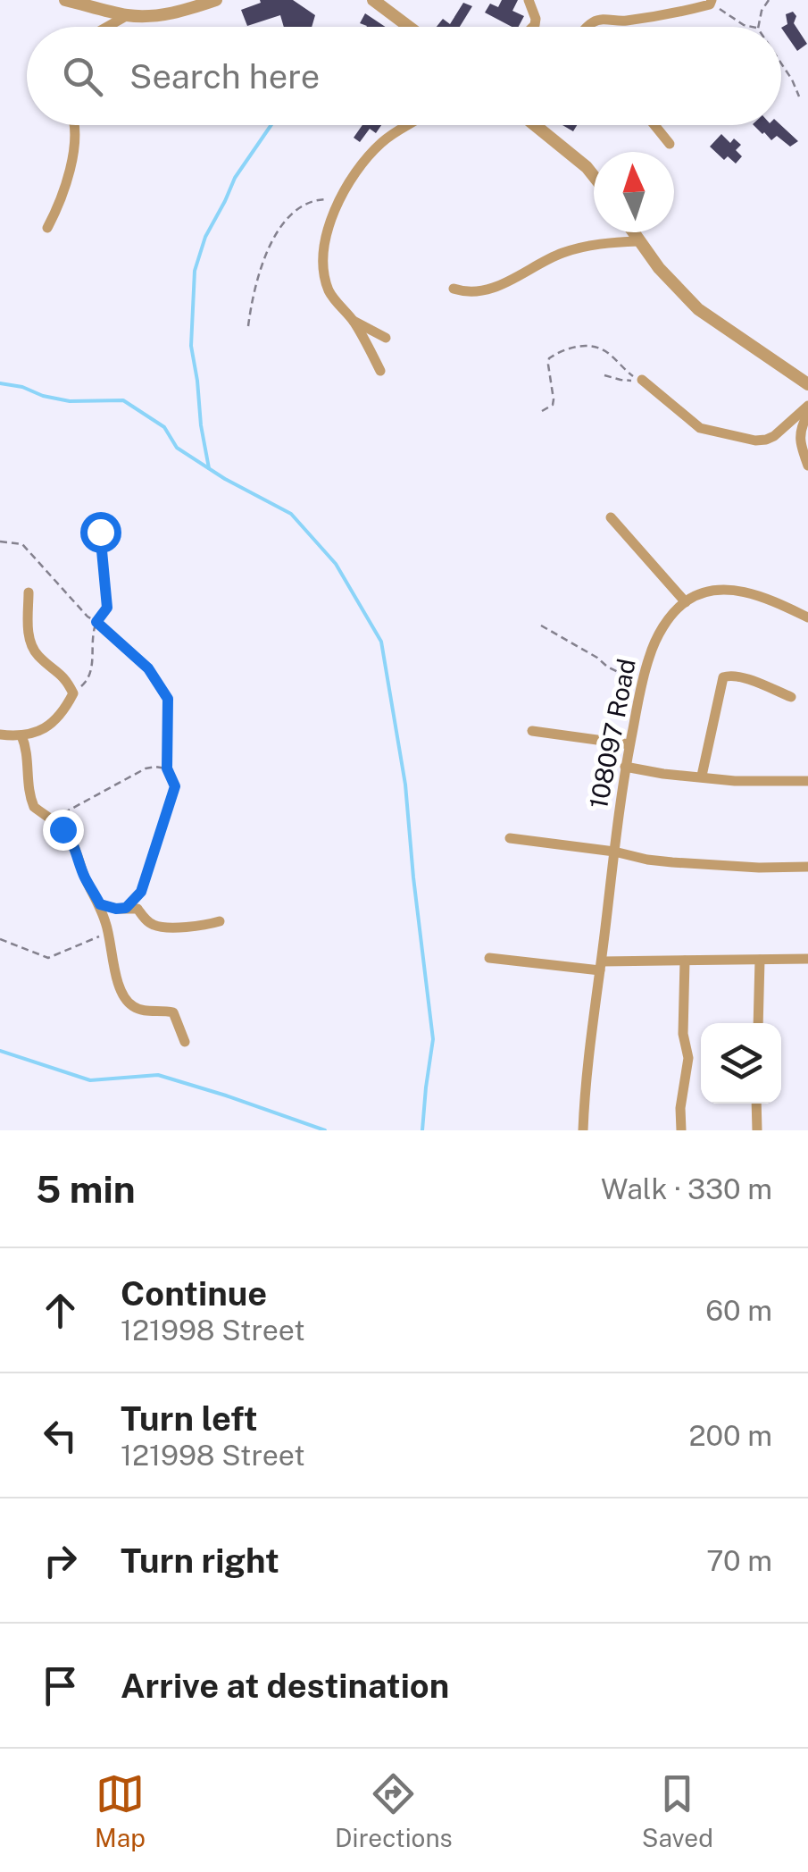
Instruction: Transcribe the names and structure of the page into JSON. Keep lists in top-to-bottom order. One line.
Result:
{"streets":{"street":["108097 Road"]},"north":"top","page":{"search":"Search here","heading":["5 min","Walk · 330 m"],"list":[["Continue","121998 Street","60 m"],["Turn left","121998 Street","200 m"],["Turn right","70 m"],"Arrive at destination"],"nav":["Map","Directions","Saved"]}}
